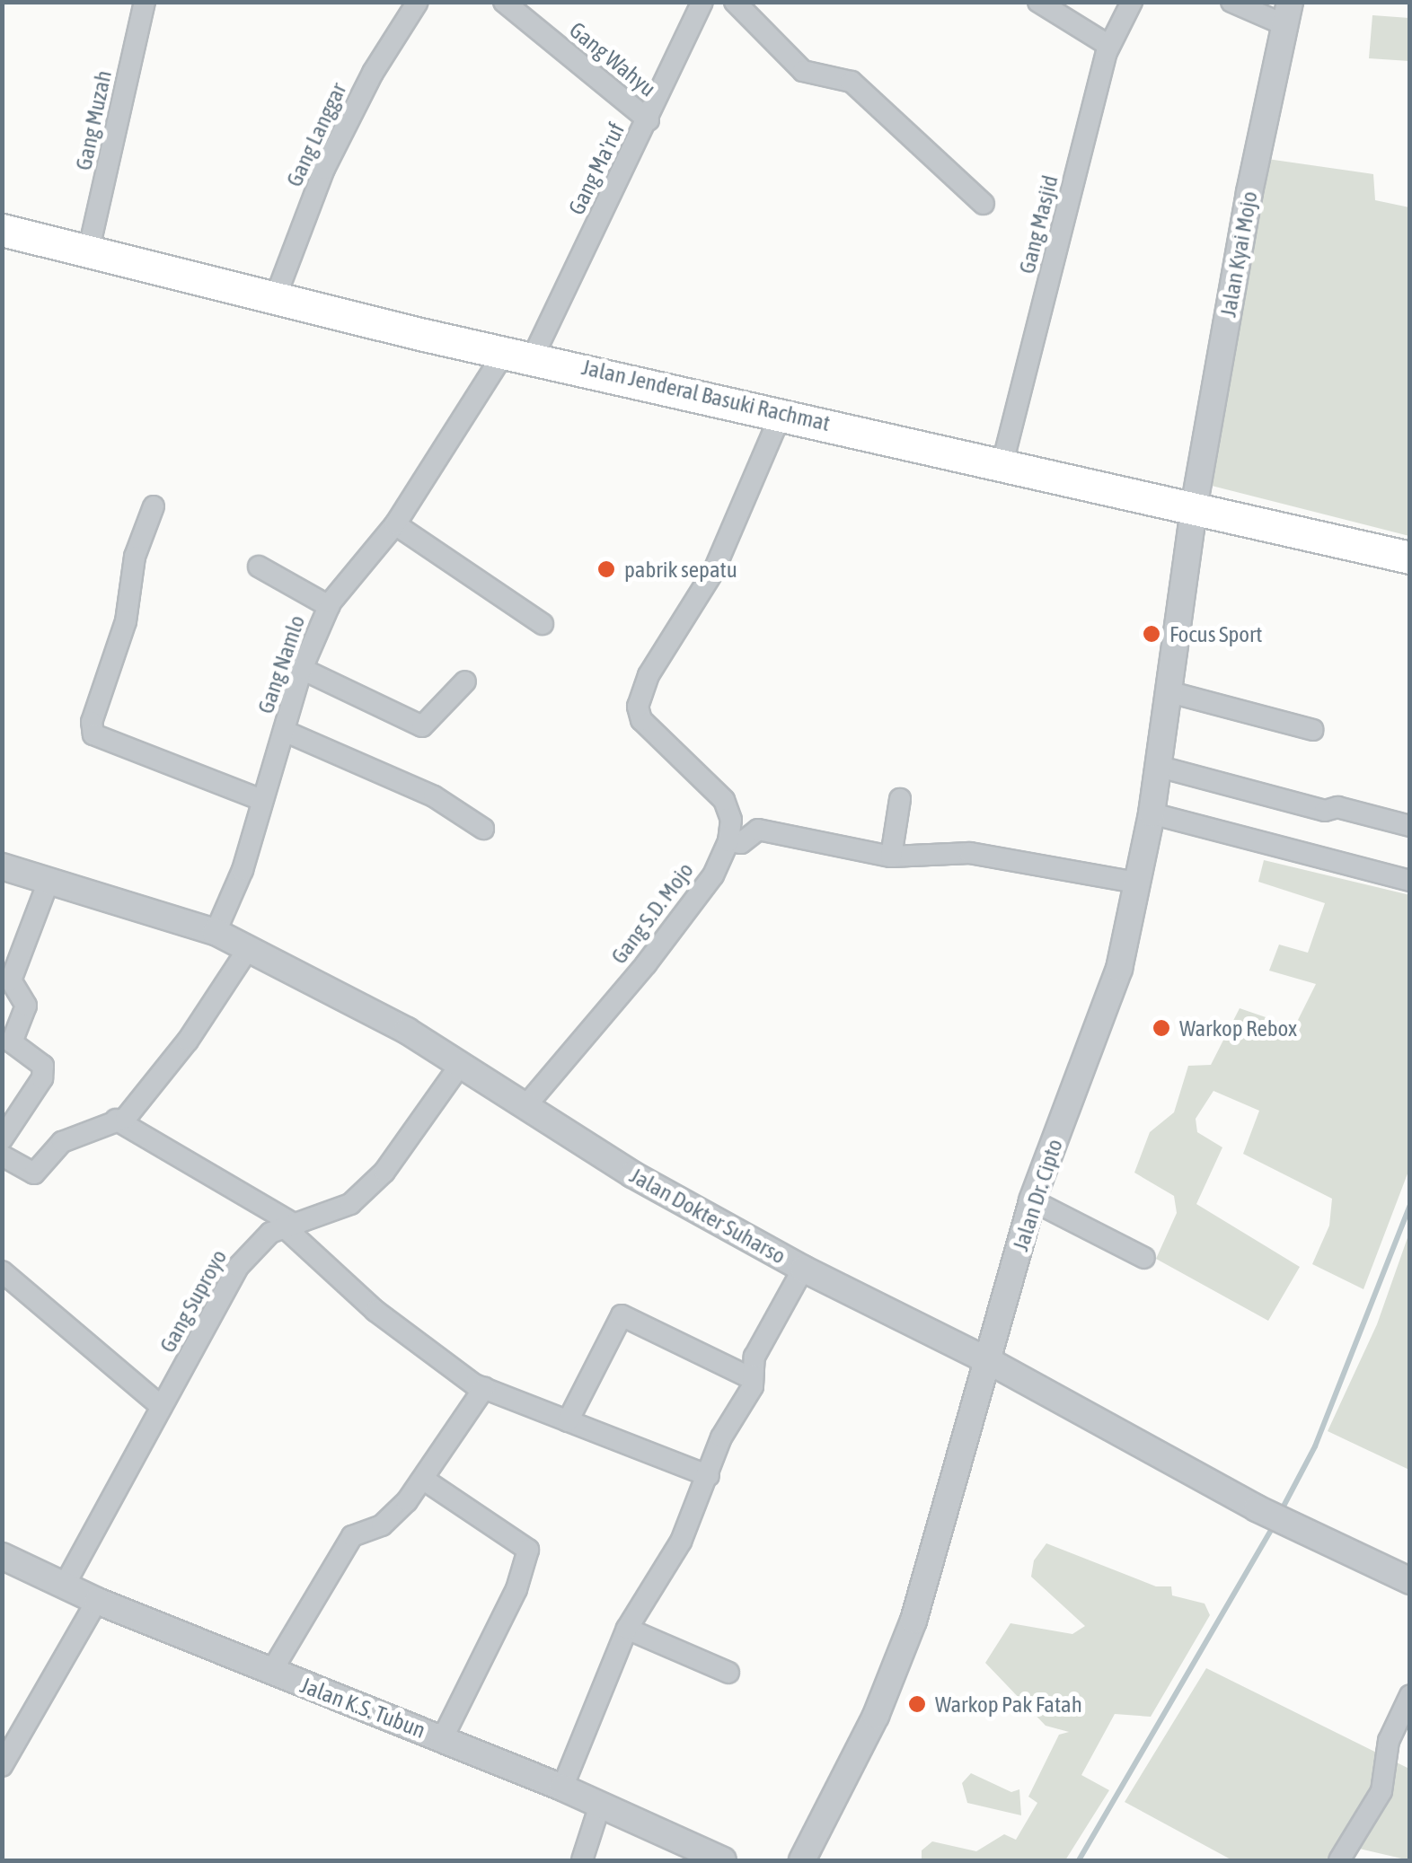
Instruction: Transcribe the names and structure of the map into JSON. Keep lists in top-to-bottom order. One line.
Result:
{"streets":{"main road":["Jalan Jenderal Basuki Rachmat"],"street":["Gang Wahyu","Gang Muzah","Gang Langgar","Gang Ma'ruf","Gang Masjid","Jalan Kyai Mojo","Gang Namlo","Gang S.D. Mojo","Jalan Dr. Cipto","Jalan Dokter Suharso","Gang Suproyo","Jalan K.S. Tubun"]},"crossings":[["Gang Wahyu","Gang Ma'ruf"],["Gang Muzah","Jalan Jenderal Basuki Rachmat"],["Gang Langgar","Jalan Jenderal Basuki Rachmat"],["Gang Ma'ruf","Jalan Jenderal Basuki Rachmat"],["Gang Ma'ruf","Gang Namlo"],["Gang Masjid","Jalan Jenderal Basuki Rachmat"],["Jalan Kyai Mojo","Jalan Jenderal Basuki Rachmat"],["Jalan Kyai Mojo","Jalan Dr. Cipto"],["Jalan Jenderal Basuki Rachmat","Gang Namlo"],["Jalan Jenderal Basuki Rachmat","Jalan Dr. Cipto"],["Gang Namlo","Jalan Dokter Suharso"],["Gang S.D. Mojo","Jalan Dokter Suharso"],["Jalan Dr. Cipto","Jalan Dokter Suharso"],["Jalan Dokter Suharso","Gang Suproyo"],["Gang Suproyo","Jalan K.S. Tubun"]],"places":["pabrik sepatu","Focus Sport","Warkop Rebox","Warkop Pak Fatah"]}
